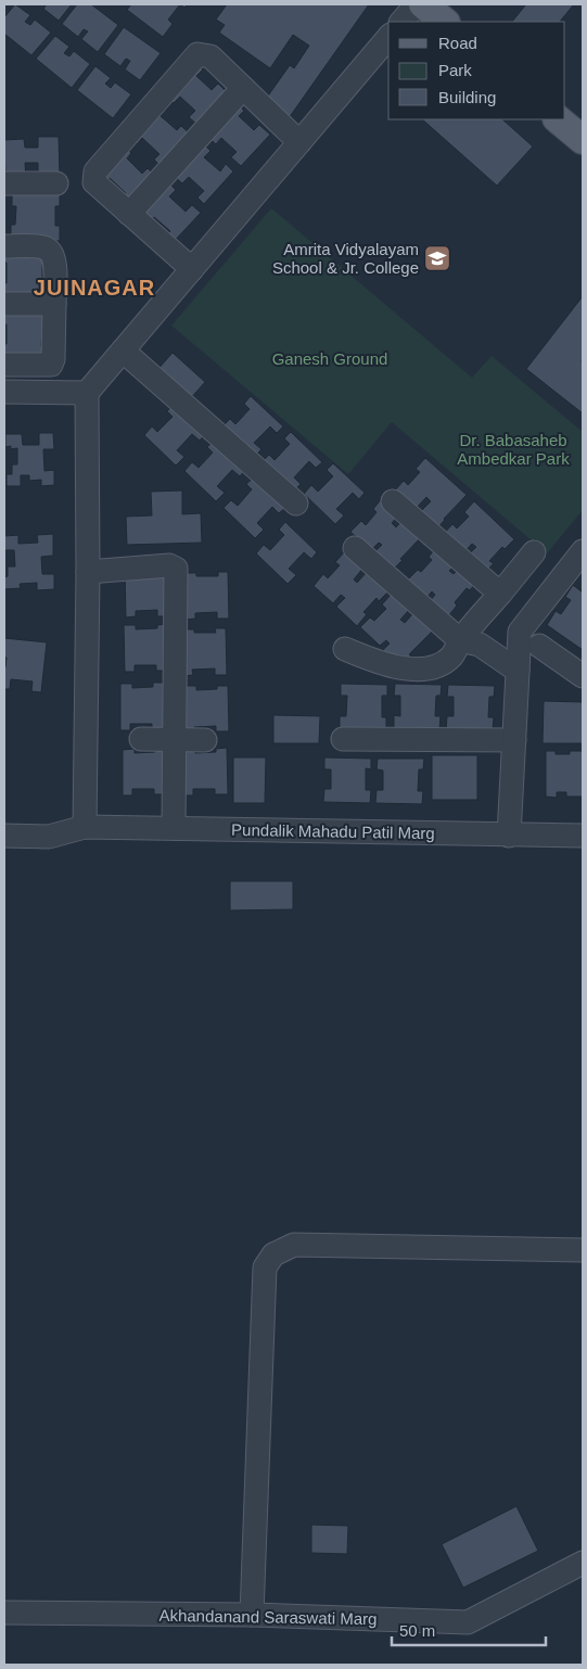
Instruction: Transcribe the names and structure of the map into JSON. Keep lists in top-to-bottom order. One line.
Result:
{"streets":{"street":["Pundalik Mahadu Patil Marg","Akhandanand Saraswati Marg"]},"districts":["JUINAGAR"],"parks":["Ganesh Ground","Dr. Babasaheb Ambedkar Park"],"places":{"school or university":["Amrita Vidyalayam School & Jr. College"]},"legend":["Road","Park","Building"],"scale_bar":"50 m"}
